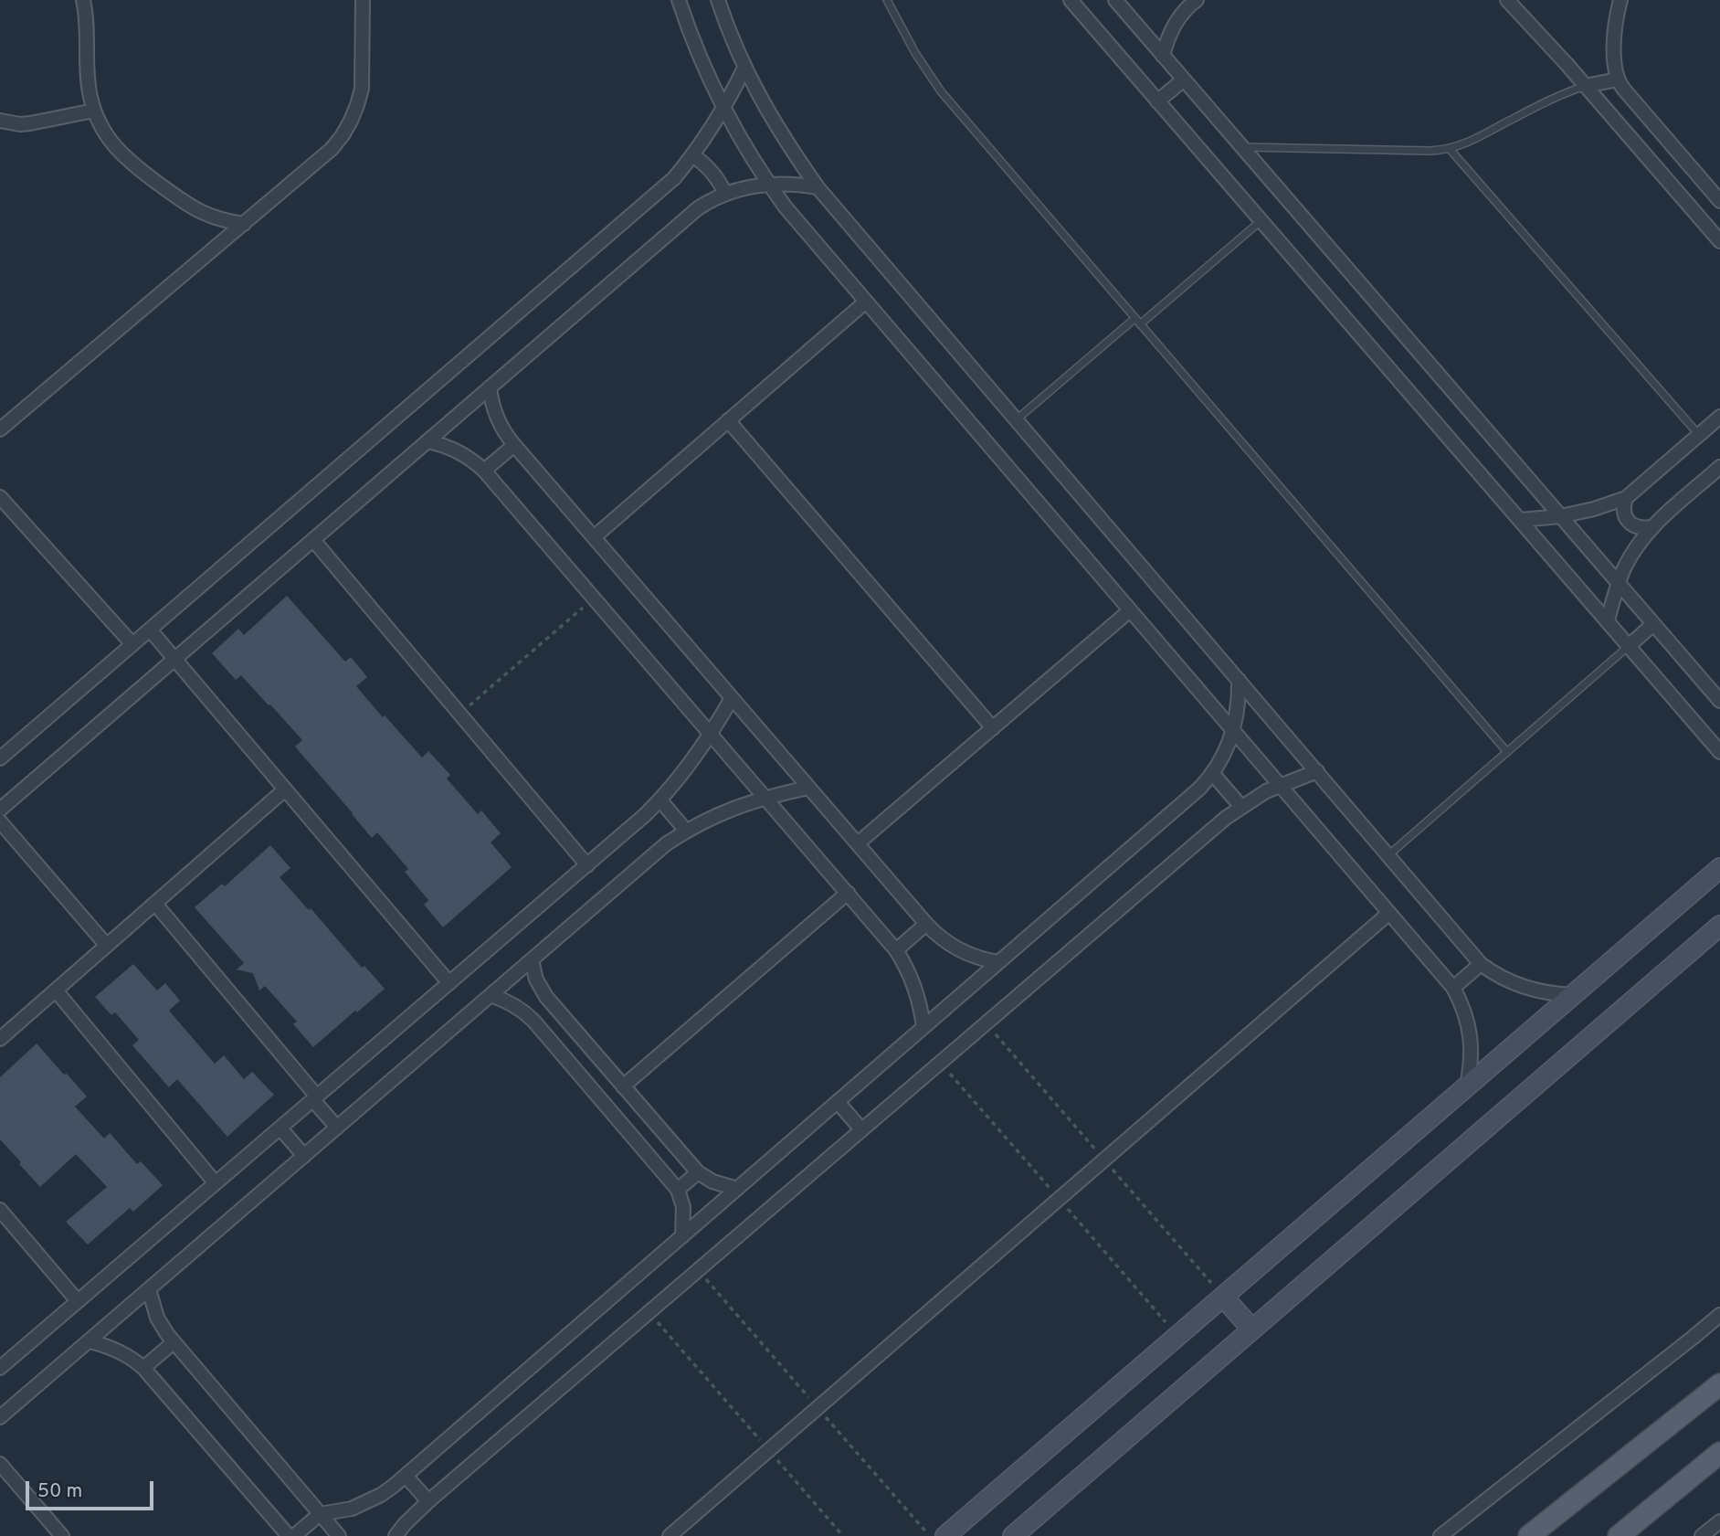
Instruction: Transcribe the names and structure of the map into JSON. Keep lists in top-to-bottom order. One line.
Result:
{"scale_bar":"50 m"}
